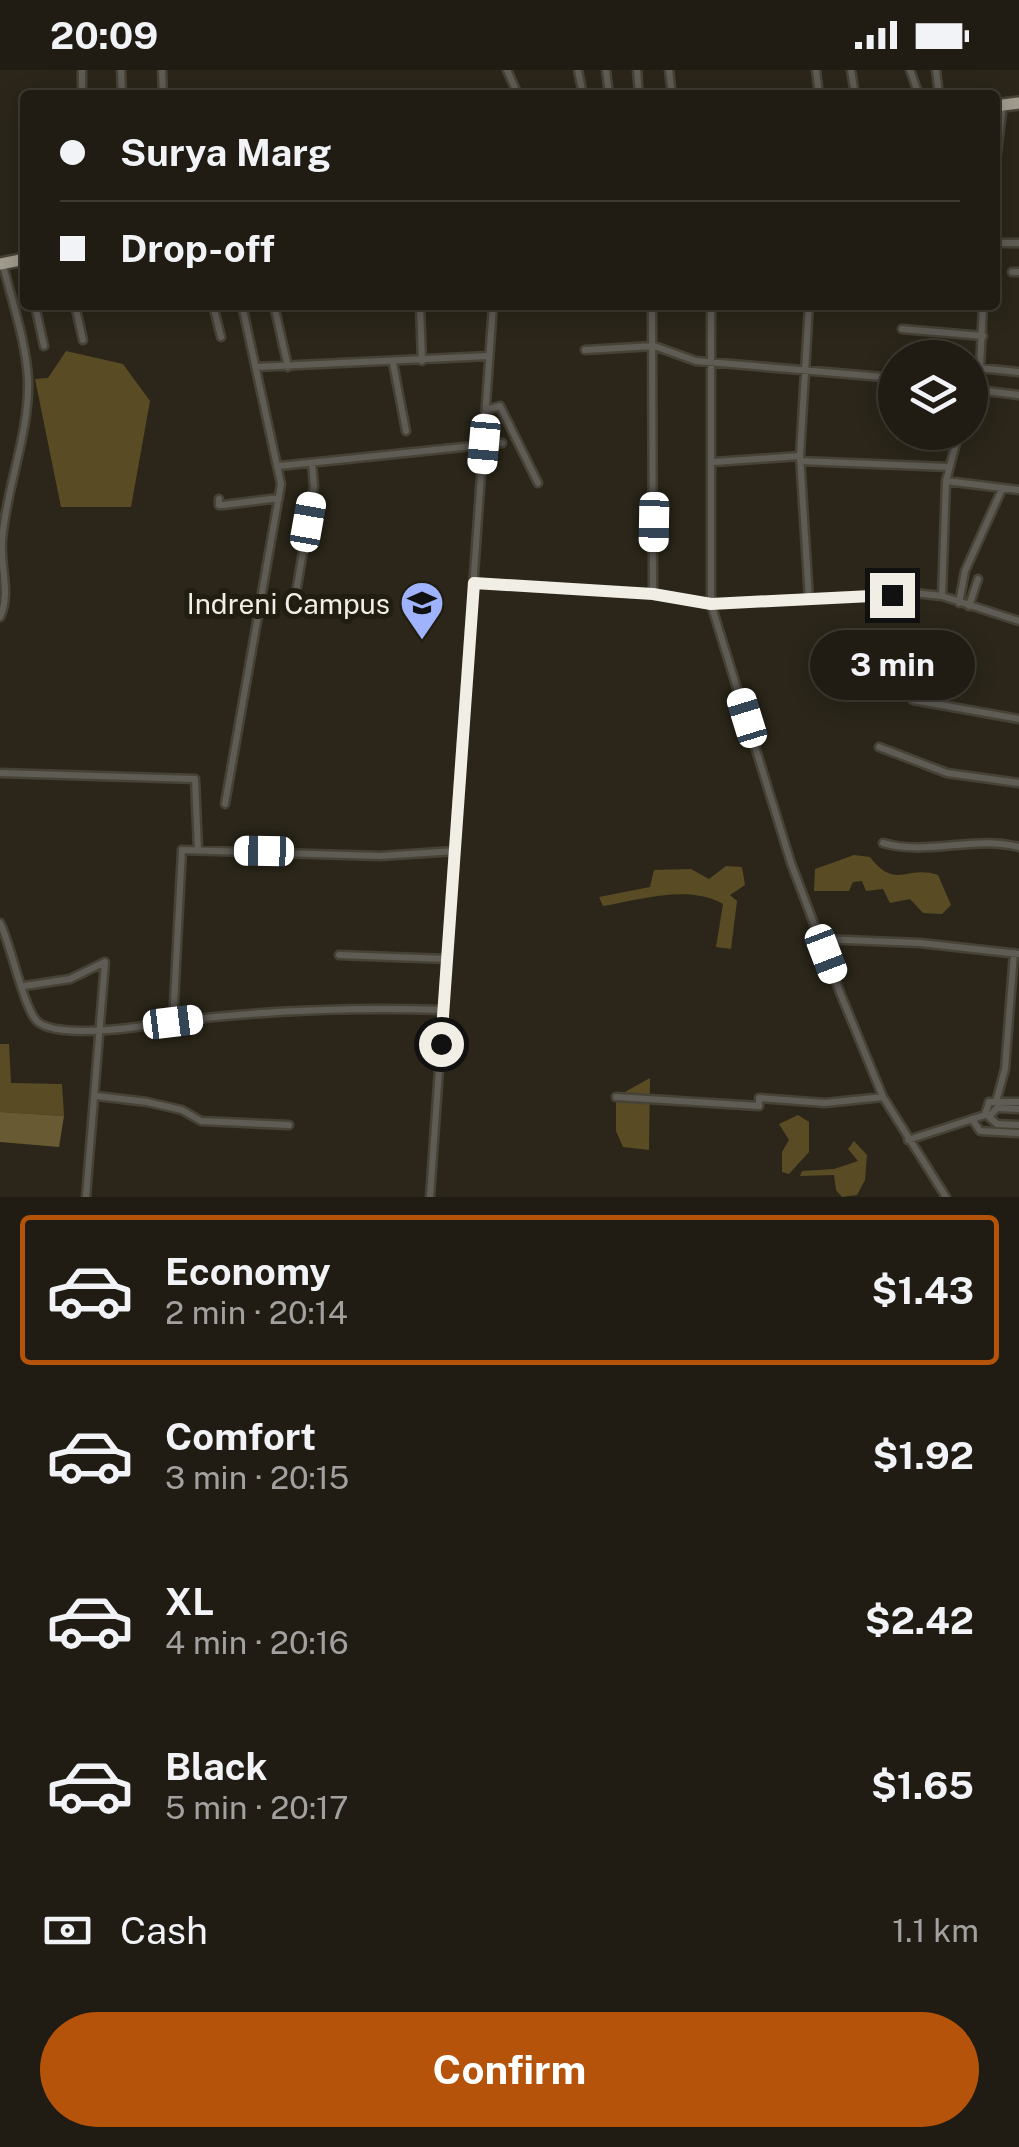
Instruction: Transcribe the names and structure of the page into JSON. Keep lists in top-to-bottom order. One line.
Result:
{"places":{"school or university":["Indreni Campus"]},"page":{"status":"20:09","banner":["Surya Marg","Drop-off"],"bubble":"3 min","list":[{"name":"Economy","note":"2 min · 20:14","value":"$1.43"},{"name":"Comfort","note":"3 min · 20:15","value":"$1.92"},{"name":"XL","note":"4 min · 20:16","value":"$2.42"},{"name":"Black","note":"5 min · 20:17","value":"$1.65"}],"pay":["Cash","1.1 km"],"buttons":"Confirm"}}
